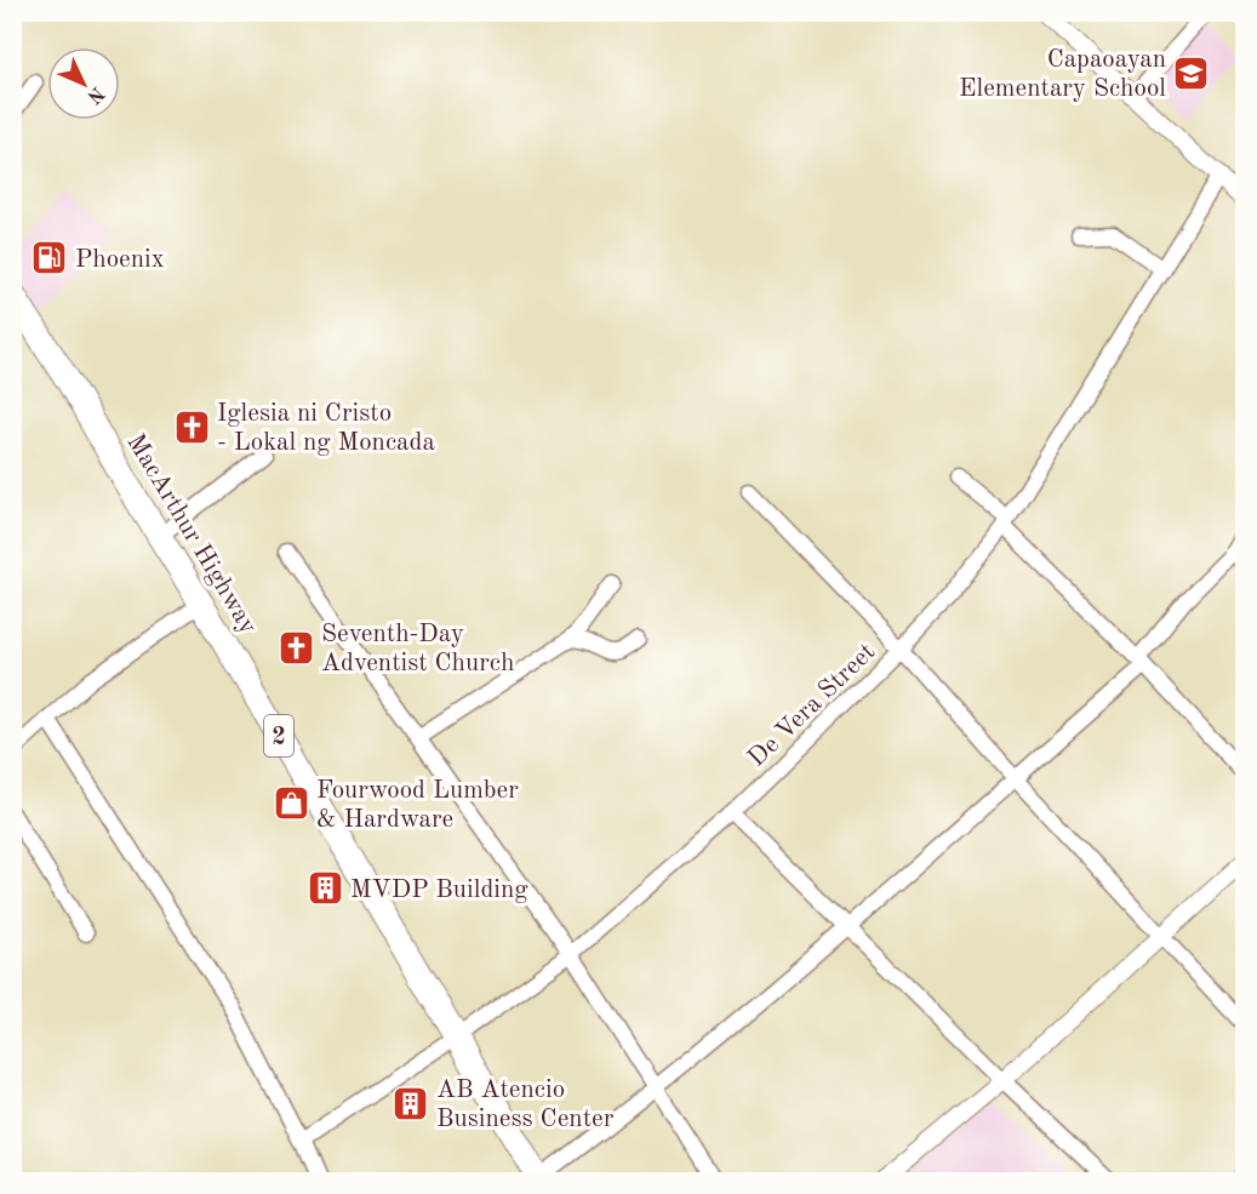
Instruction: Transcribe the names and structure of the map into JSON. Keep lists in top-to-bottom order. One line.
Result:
{"streets":{"highway":["MacArthur Highway","2"],"street":["De Vera Street"]},"crossings":[["MacArthur Highway","De Vera Street"]],"places":{"school or university":["Capaoayan Elementary School"],"fuel station":["Phoenix"],"church":["Iglesia ni Cristo - Lokal ng Moncada","Seventh-Day Adventist Church"],"shop":["Fourwood Lumber & Hardware"],"building":["MVDP Building","AB Atencio Business Center"]},"north":"bottom right"}
